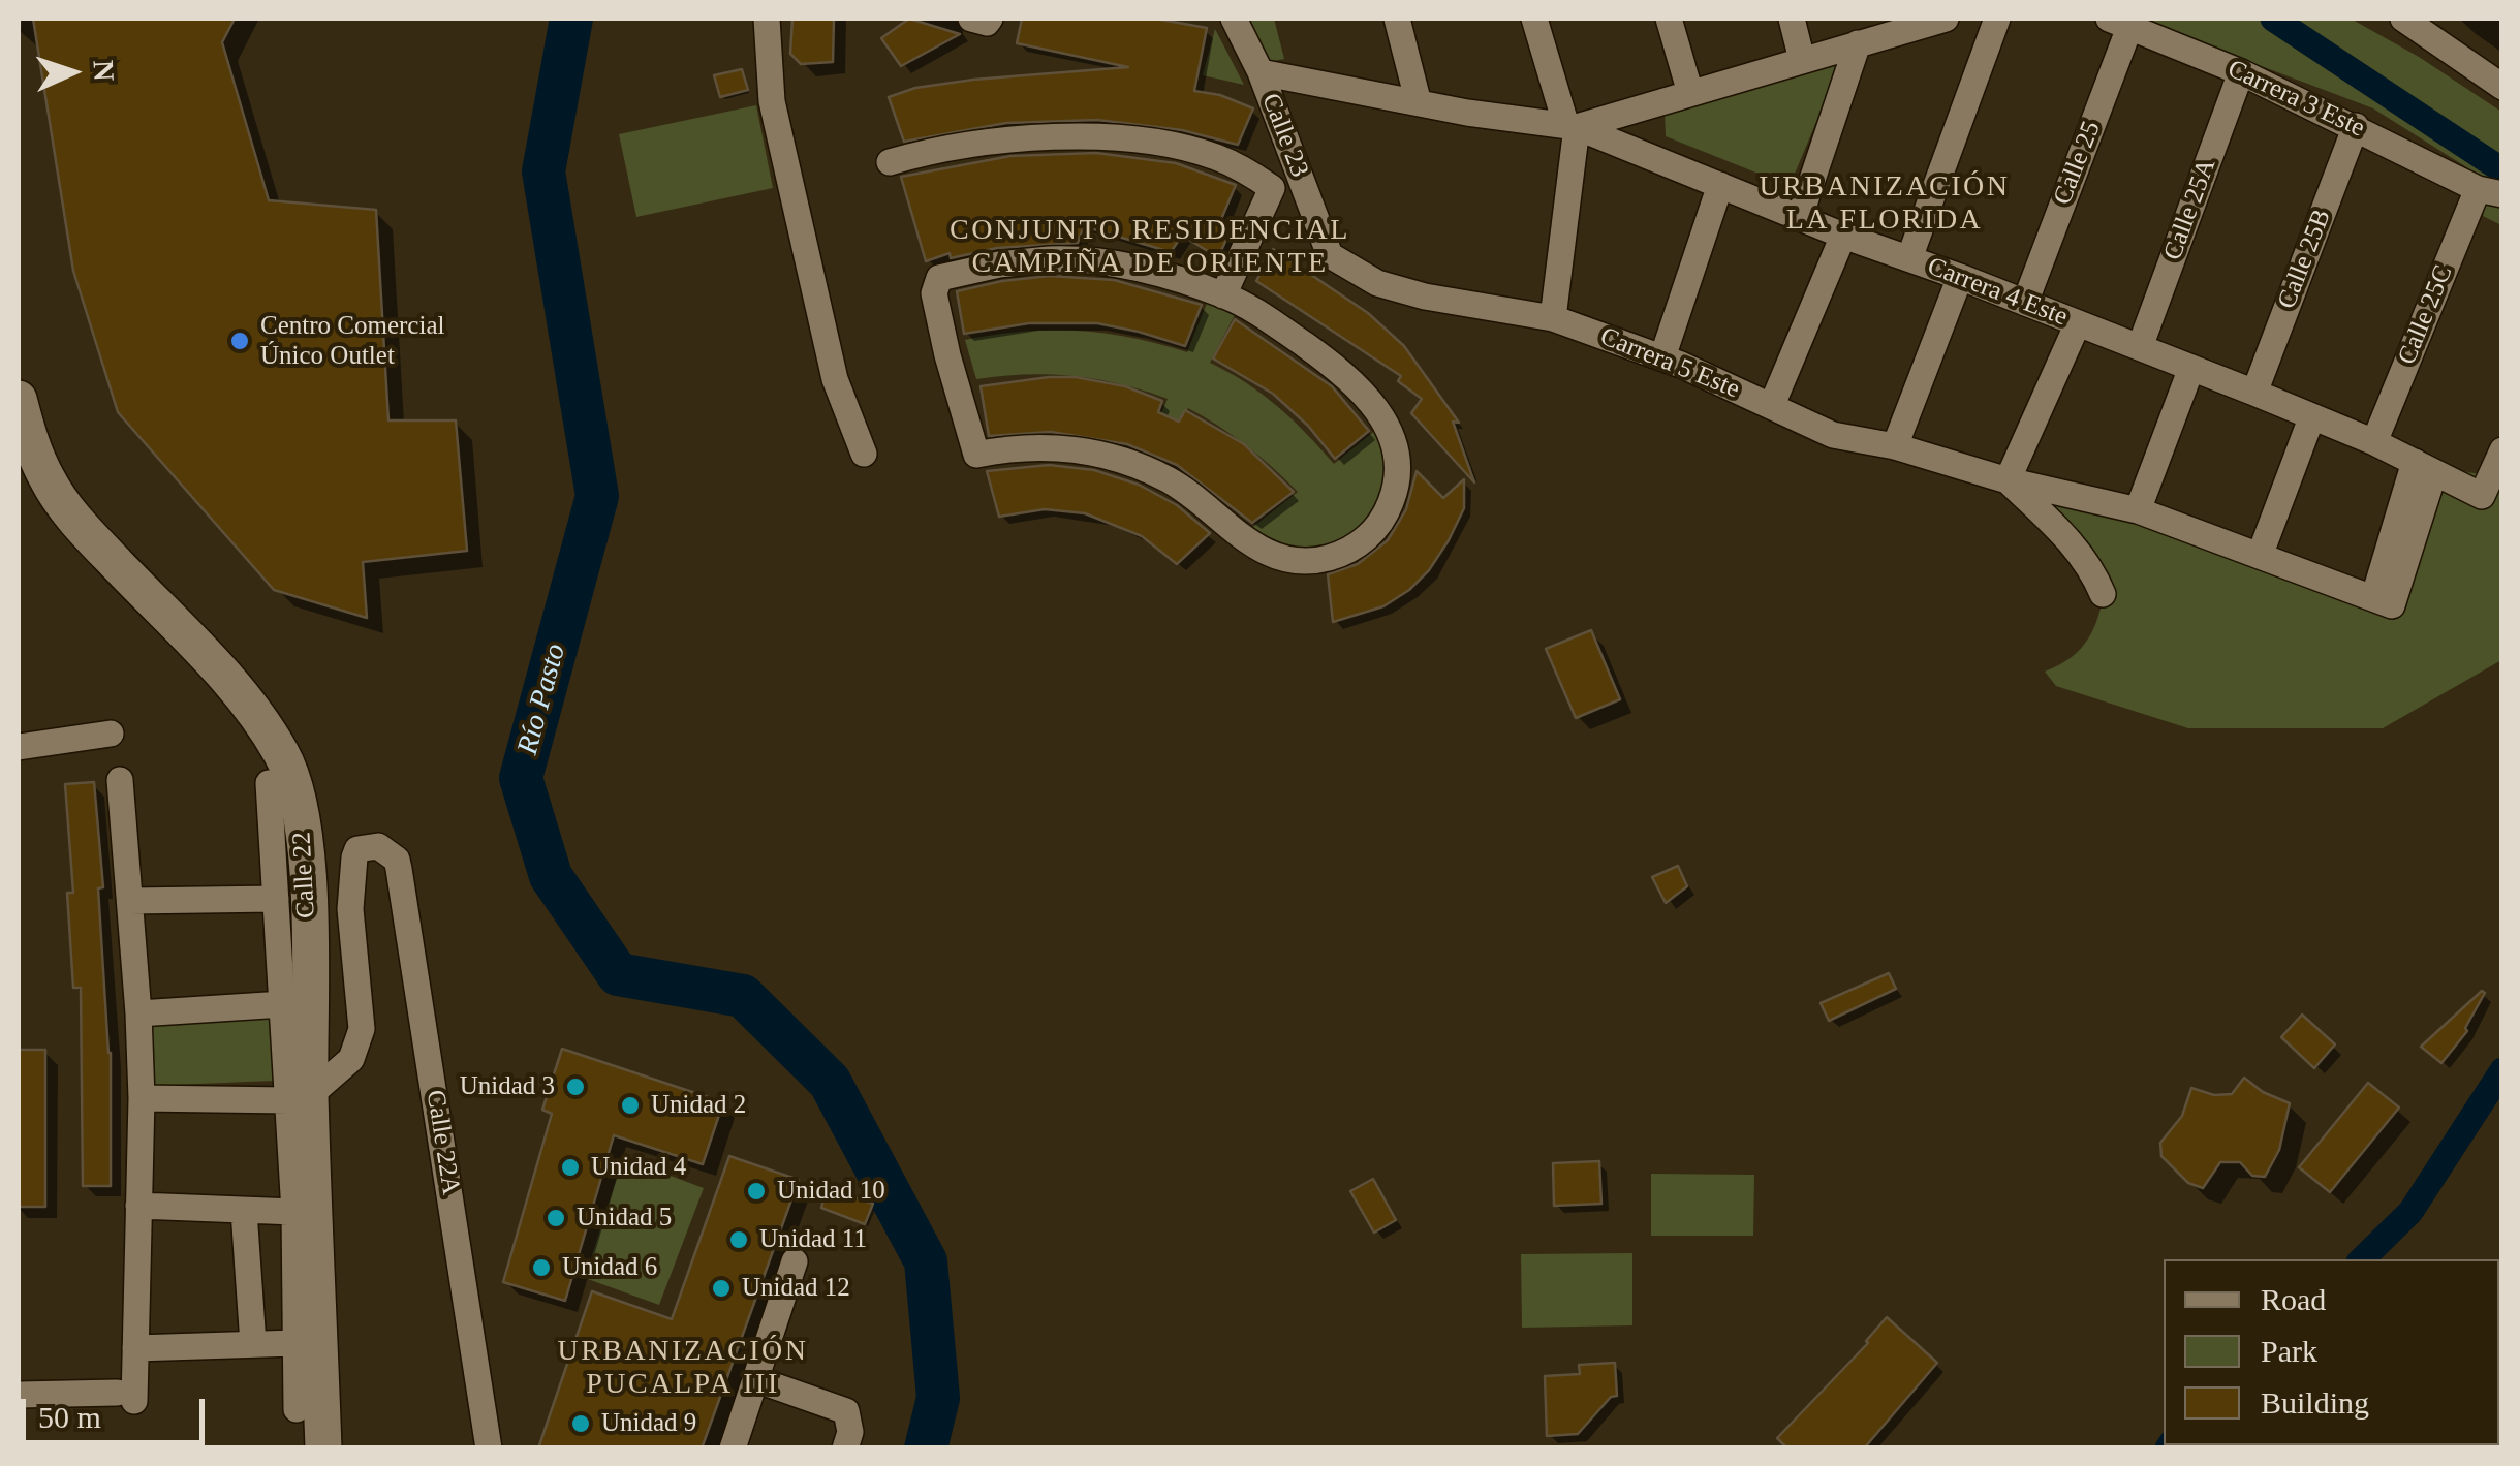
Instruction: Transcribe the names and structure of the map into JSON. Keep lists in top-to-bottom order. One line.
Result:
{"streets":{"main road":["Calle 22"],"street":["Carrera 3 Este","Calle 23","Calle 25","Calle 25A","Calle 25B","Carrera 4 Este","Calle 25C","Carrera 5 Este","Calle 22A"]},"crossings":[["Carrera 3 Este","Calle 25"],["Carrera 3 Este","Calle 25A"],["Carrera 3 Este","Calle 25B"],["Carrera 3 Este","Calle 25C"],["Calle 23","Carrera 4 Este"],["Calle 23","Carrera 5 Este"],["Calle 25","Carrera 4 Este"],["Calle 25A","Carrera 4 Este"],["Calle 25B","Carrera 4 Este"],["Carrera 4 Este","Calle 25C"],["Carrera 4 Este","Carrera 5 Este"],["Calle 22","Calle 22A"]],"districts":["URBANIZACIÓN LA FLORIDA","CONJUNTO RESIDENCIAL CAMPIÑA DE ORIENTE","URBANIZACIÓN PUCALPA III"],"water":["Río Pasto"],"places":["Centro Comercial Único Outlet","Unidad 3","Unidad 2","Unidad 4","Unidad 10","Unidad 5","Unidad 11","Unidad 6","Unidad 12","Unidad 9"],"legend":["Road","Park","Building"],"scale_bar":"50 m","north":"right"}
